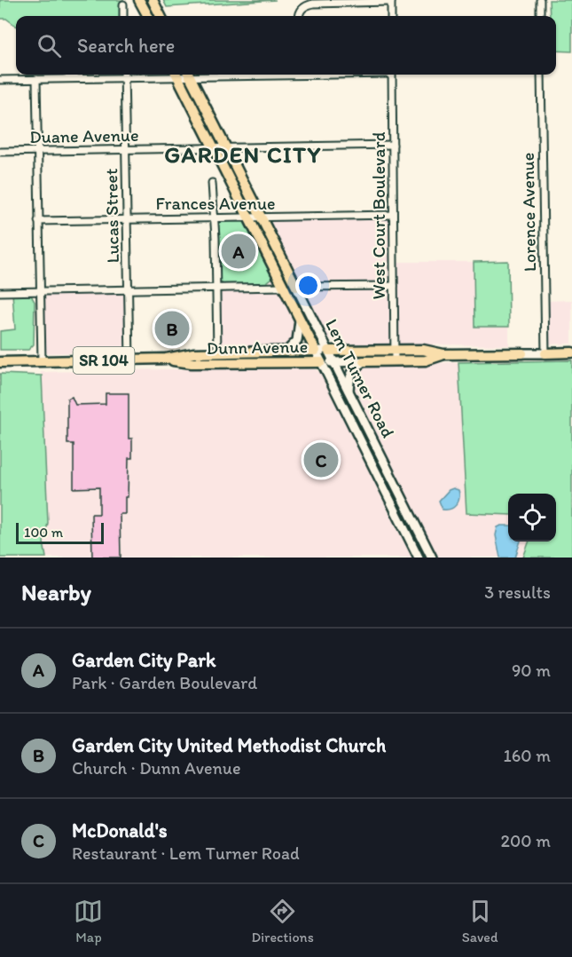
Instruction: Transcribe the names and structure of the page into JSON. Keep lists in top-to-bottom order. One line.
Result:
{"streets":{"main road":["Dunn Avenue","SR 104","Lem Turner Road"],"street":["Duane Avenue","Frances Avenue","Lorence Avenue","Lucas Street","West Court Boulevard"]},"crossings":[["Duane Avenue","Lucas Street"],["Duane Avenue","West Court Boulevard"],["Duane Avenue","Lem Turner Road"],["Frances Avenue","Lucas Street"],["Frances Avenue","West Court Boulevard"],["Frances Avenue","Lem Turner Road"],["Lorence Avenue","Dunn Avenue"],["Lucas Street","Dunn Avenue"],["West Court Boulevard","Dunn Avenue"],["Dunn Avenue","Lem Turner Road"]],"districts":["GARDEN CITY"],"scale_bar":"100 m","page":{"search":"Search here","pins":["A","B","C"],"scale":"100 m","heading":["Nearby","3 results"],"list":[{"mark":"A","name":"Garden City Park","note":"Park · Garden Boulevard","value":"90 m"},{"mark":"B","name":"Garden City United Methodist Church","note":"Church · Dunn Avenue","value":"160 m"},{"mark":"C","name":"McDonald's","note":"Restaurant · Lem Turner Road","value":"200 m"}],"nav":["Map","Directions","Saved"]}}
